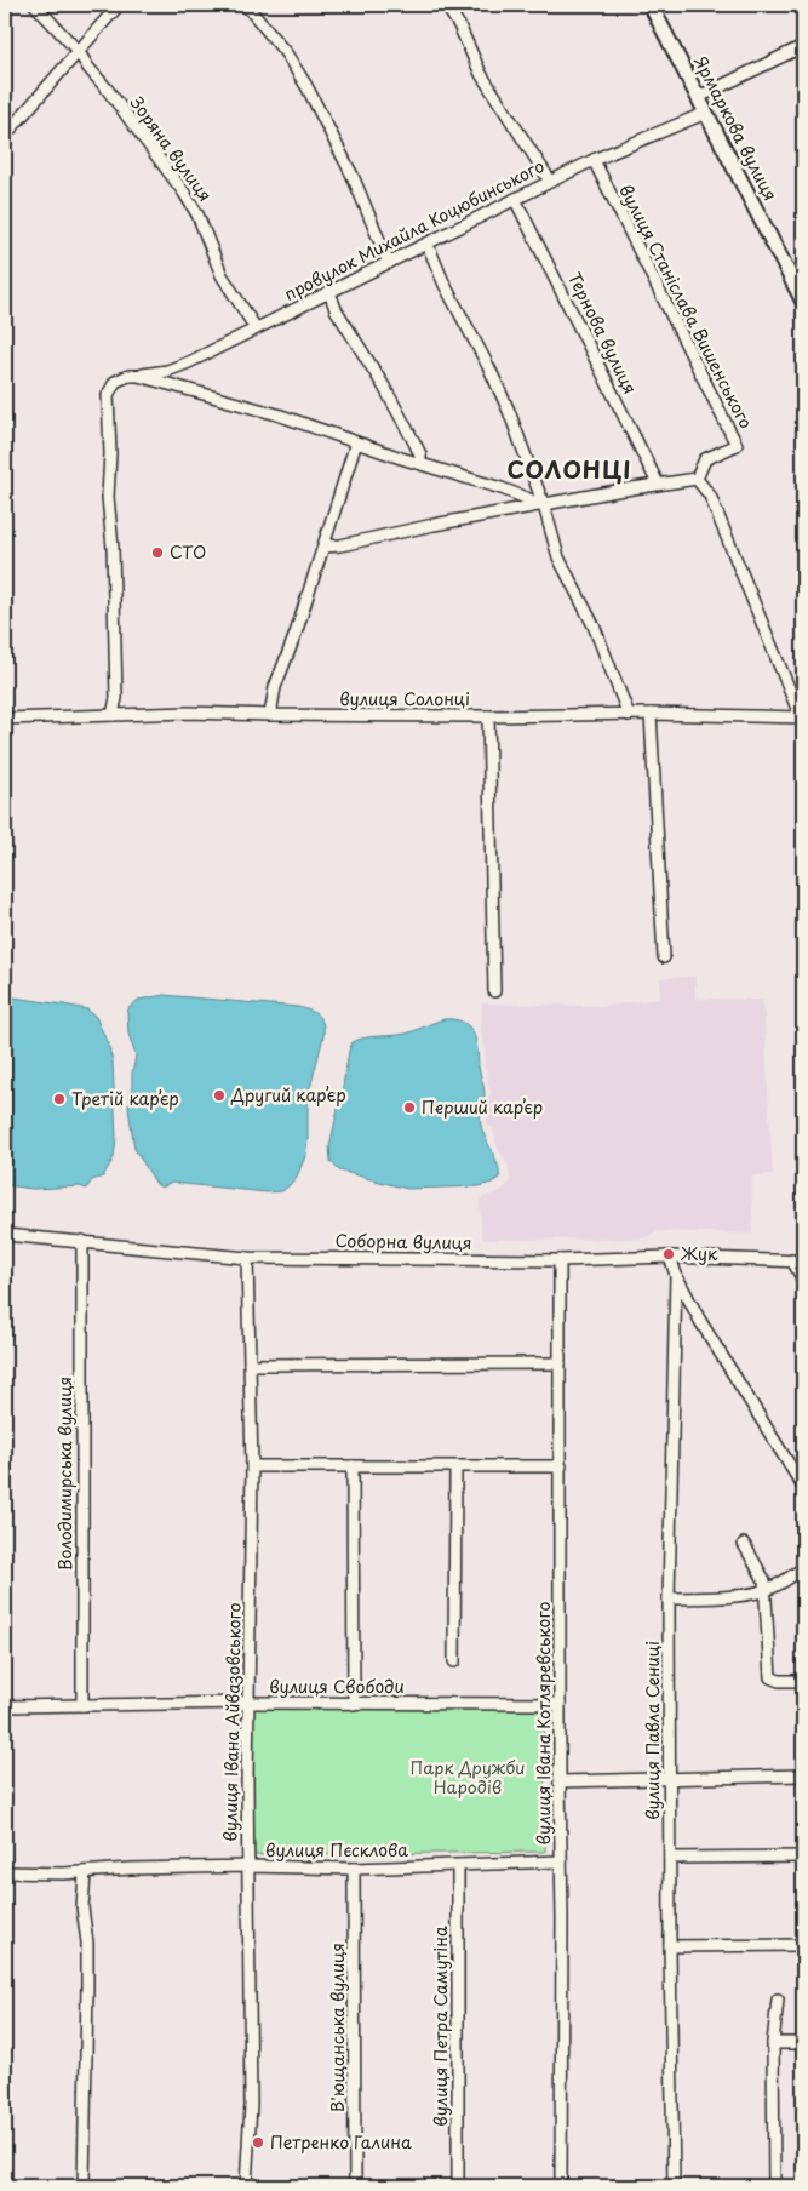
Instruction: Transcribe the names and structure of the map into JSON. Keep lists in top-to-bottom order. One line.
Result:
{"streets":{"main road":["Ярмаркова вулиця"],"street":["Зоряна вулиця","провулок Михайла Коцюбинського","вулиця Станіслава Вишенського","Тернова вулиця","вулиця Солонці","Соборна вулиця","Володимирська вулиця","вулиця Свободи","вулиця Івана Айвазовського","вулиця Івана Котляревського","вулиця Павла Сениці","вулиця Пєсклова","вулиця Петра Самутіна","В'ющанська вулиця"]},"crossings":[["Ярмаркова вулиця","провулок Михайла Коцюбинського"],["Зоряна вулиця","провулок Михайла Коцюбинського"],["провулок Михайла Коцюбинського","вулиця Станіслава Вишенського"],["провулок Михайла Коцюбинського","Тернова вулиця"],["провулок Михайла Коцюбинського","вулиця Солонці"],["Соборна вулиця","Володимирська вулиця"],["Соборна вулиця","вулиця Івана Айвазовського"],["Соборна вулиця","вулиця Івана Котляревського"],["Володимирська вулиця","вулиця Свободи"],["вулиця Свободи","вулиця Івана Айвазовського"],["вулиця Свободи","вулиця Івана Котляревського"],["вулиця Івана Айвазовського","вулиця Пєсклова"],["вулиця Івана Котляревського","вулиця Пєсклова"],["вулиця Пєсклова","вулиця Петра Самутіна"],["вулиця Пєсклова","В'ющанська вулиця"]],"districts":["СОЛОНЦІ"],"parks":["Парк Дружби Народів"],"places":["СТО","Другий кар’єр","Третій кар’єр","Перший кар’єр","Жук","Петренко Галина"]}
